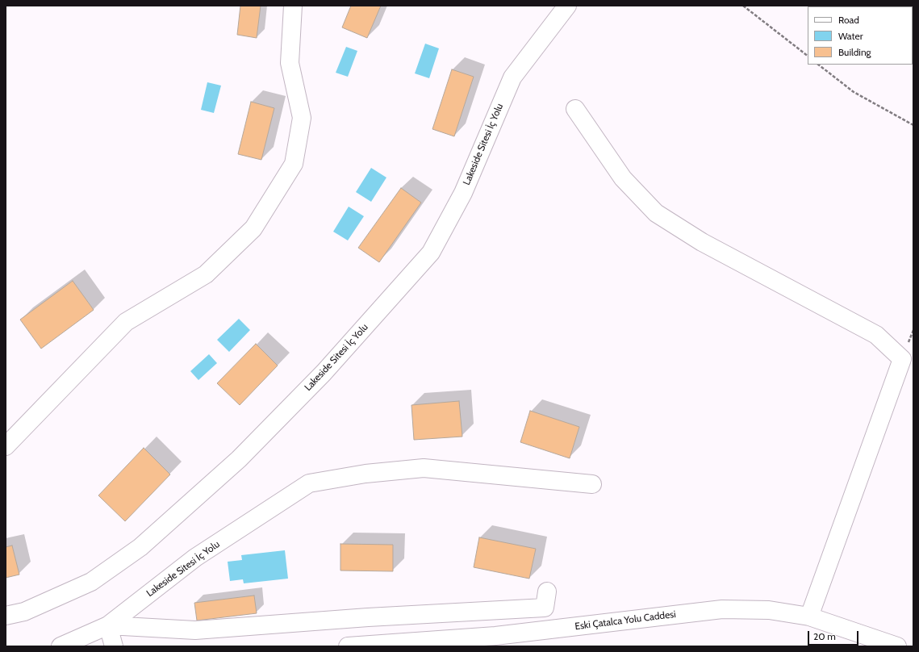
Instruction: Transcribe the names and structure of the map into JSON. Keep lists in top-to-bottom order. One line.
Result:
{"streets":{"street":["Lakeside Sitesi İç Yolu","Eski Çatalca Yolu Caddesi"]},"legend":["Road","Water","Building"],"scale_bar":"20 m"}
